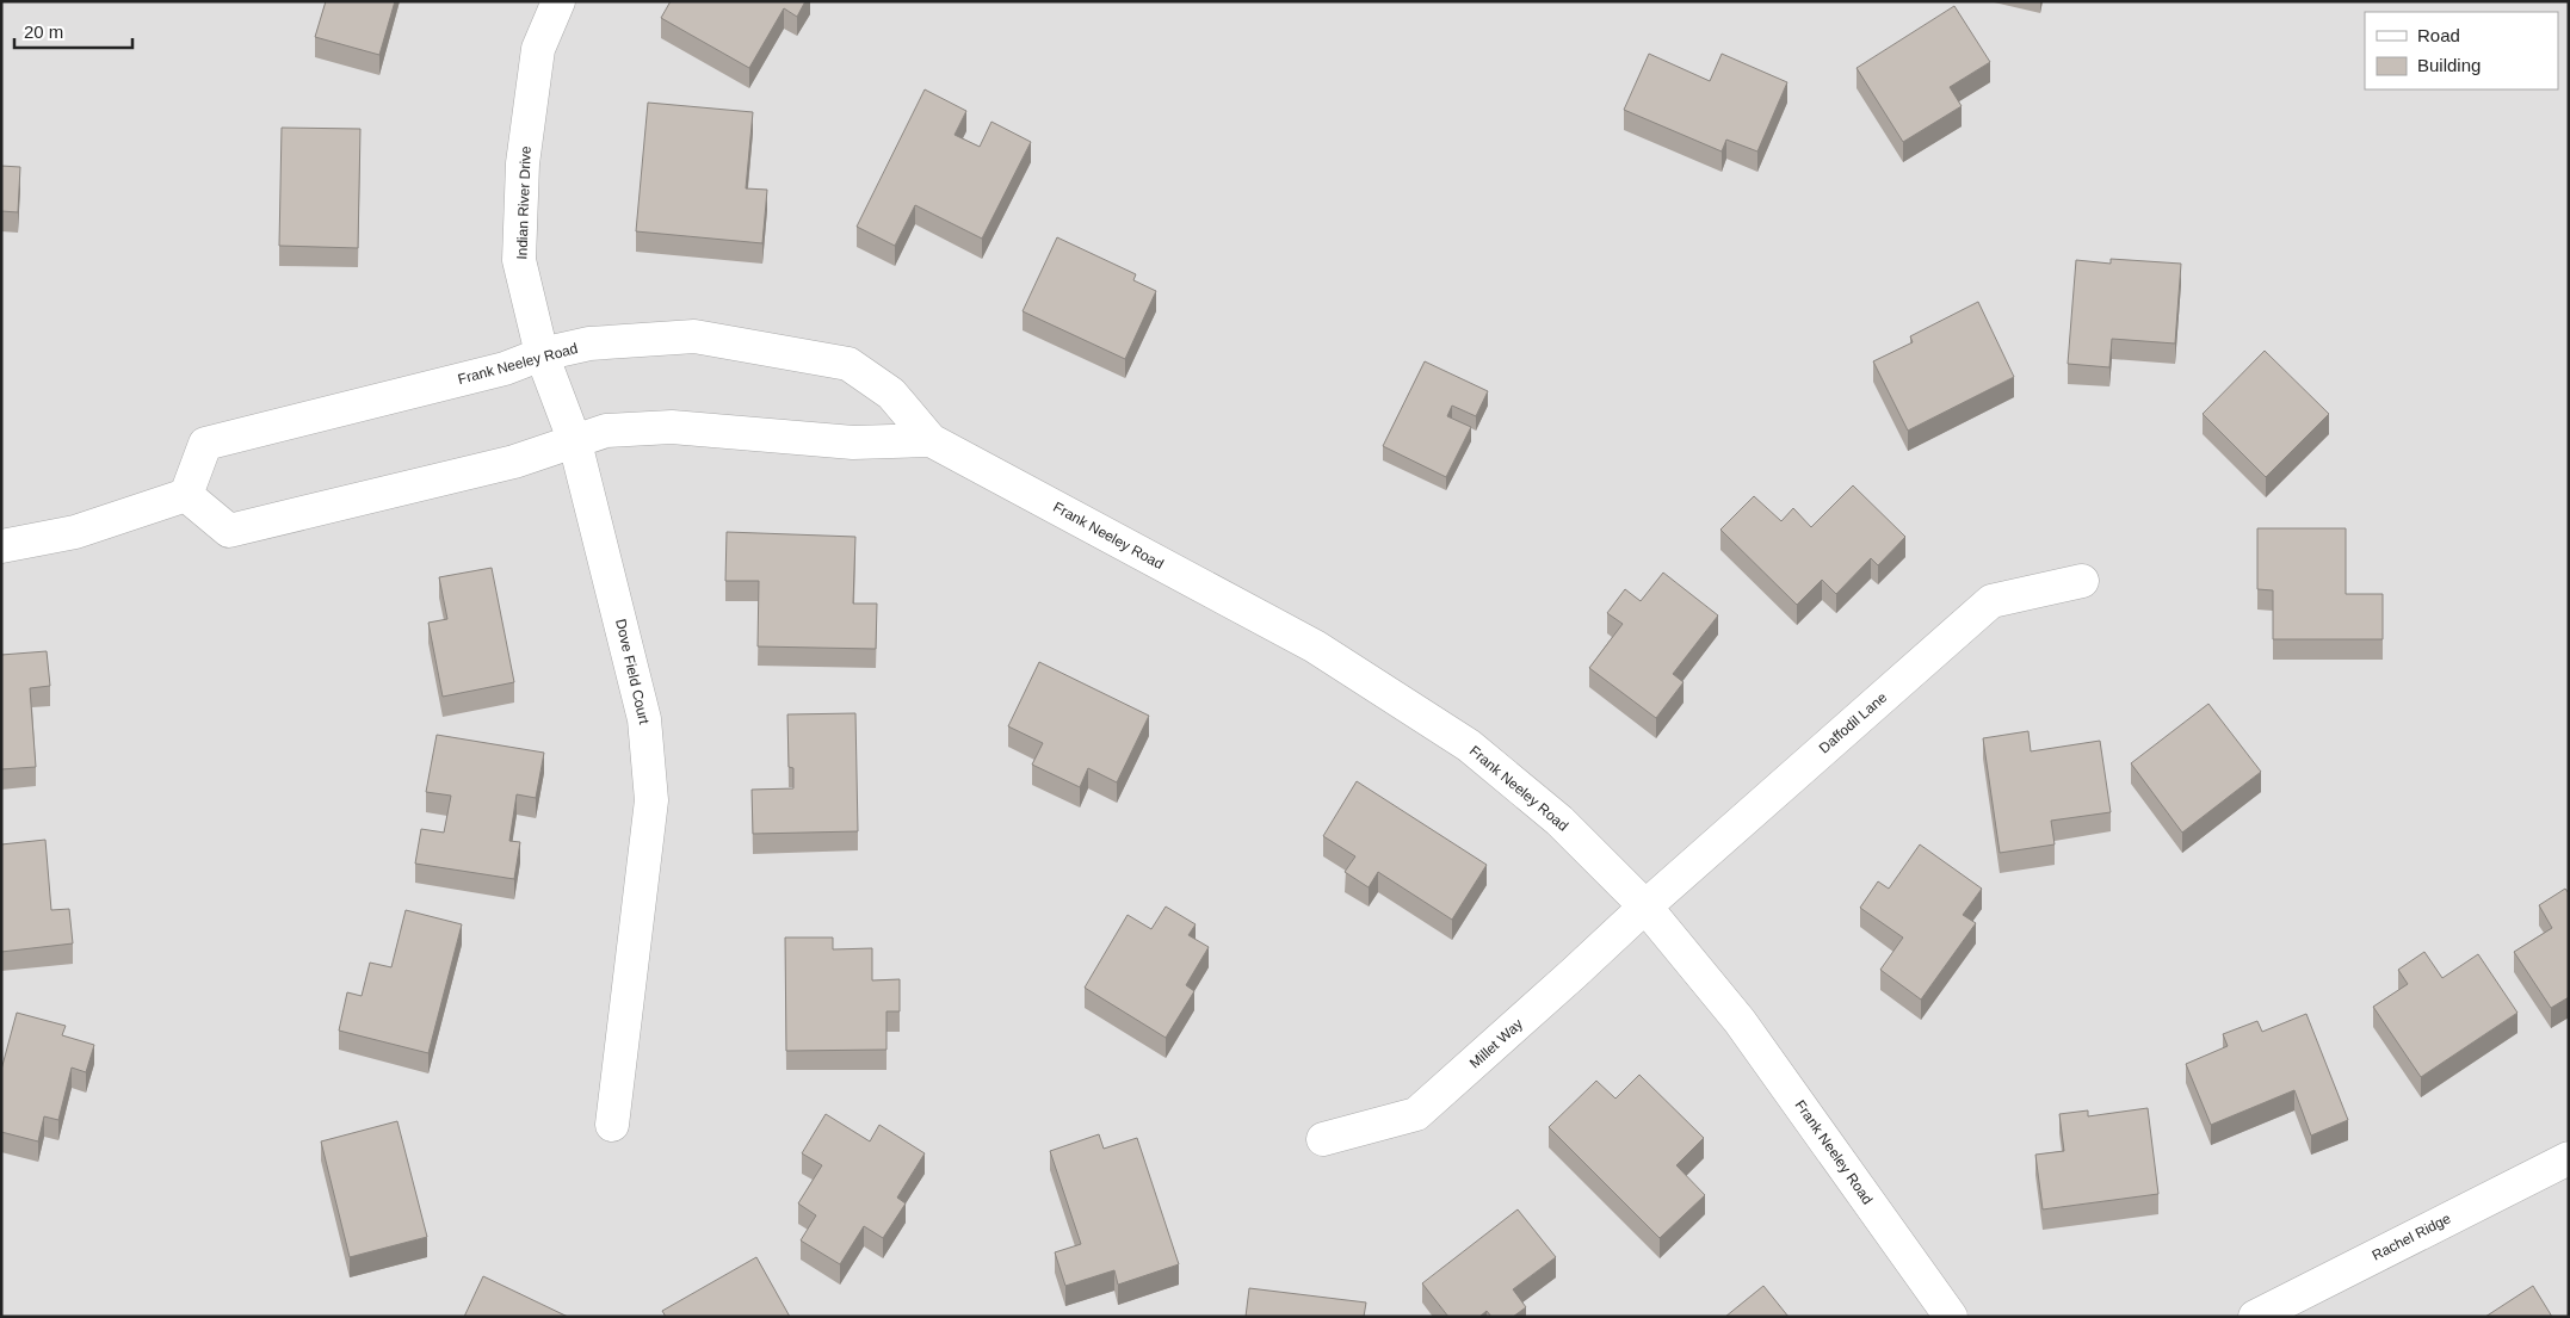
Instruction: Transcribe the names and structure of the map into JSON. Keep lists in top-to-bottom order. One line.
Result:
{"streets":{"street":["Indian River Drive","Frank Neeley Road","Dove Field Court","Daffodil Lane","Millet Way","Rachel Ridge"]},"crossings":[["Indian River Drive","Frank Neeley Road"],["Indian River Drive","Dove Field Court"],["Frank Neeley Road","Daffodil Lane"],["Frank Neeley Road","Millet Way"],["Daffodil Lane","Millet Way"]],"legend":["Road","Building"],"scale_bar":"20 m"}
